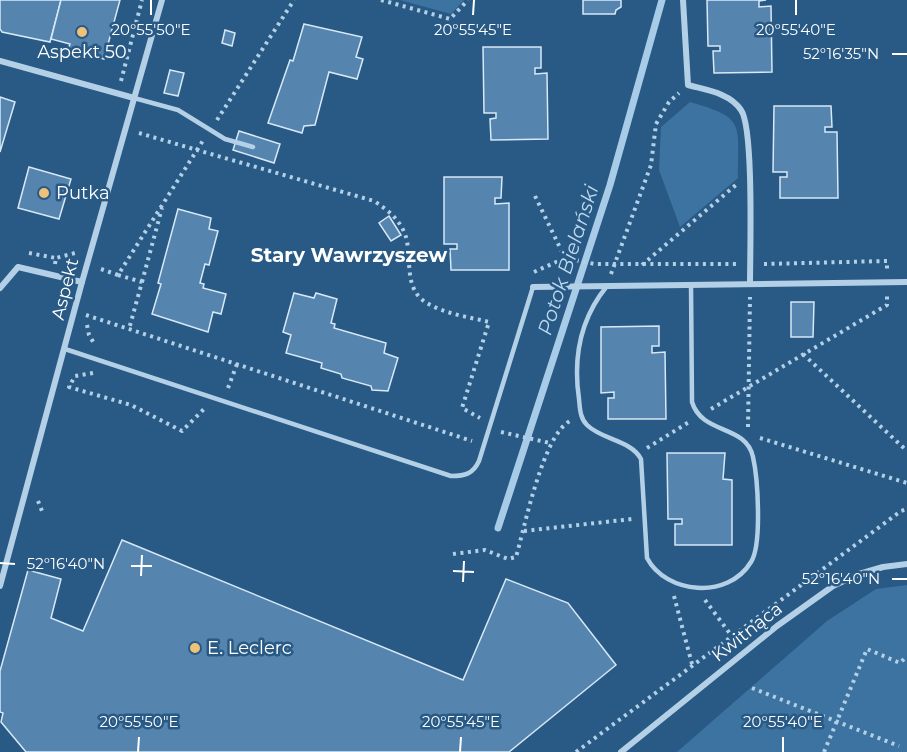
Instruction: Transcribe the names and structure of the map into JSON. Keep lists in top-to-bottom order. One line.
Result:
{"streets":{"street":["Aspekt","Kwitnąca"]},"districts":["Stary Wawrzyszew"],"water":["Potok Bielański"],"places":["Aspekt 50","Putka","E. Leclerc"],"coordinates":["20°55'50\"E","20°55'45\"E","20°55'40\"E","52°16'35\"N","52°16'40\"N"]}
